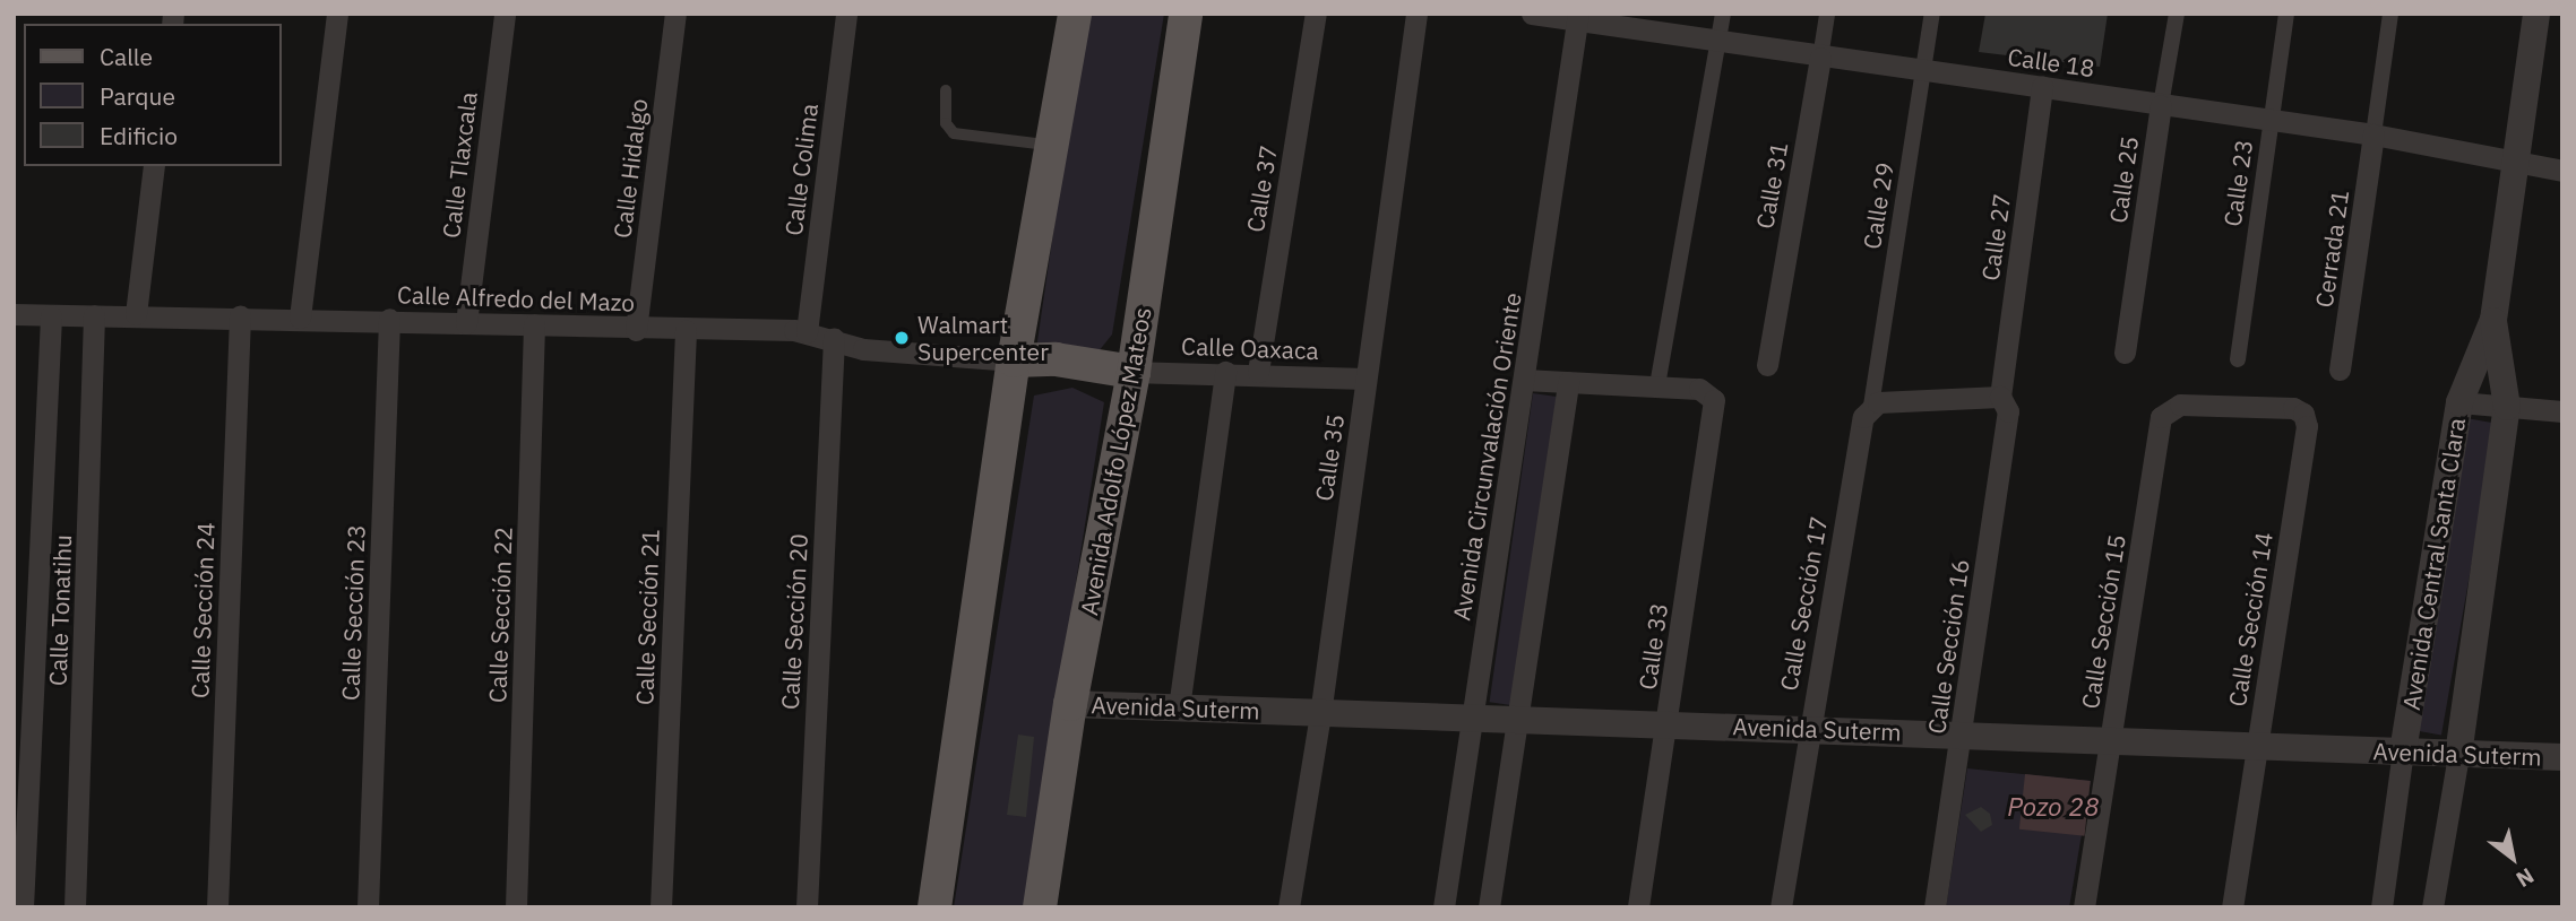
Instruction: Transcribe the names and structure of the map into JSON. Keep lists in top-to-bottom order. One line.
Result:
{"streets":{"main road":["Avenida Adolfo López Mateos"],"street":["Calle 18","Calle Tlaxcala","Calle Hidalgo","Calle Colima","Calle 25","Calle 23","Calle 31","Calle 37","Calle 29","Calle 27","Cerrada 21","Calle Alfredo del Mazo","Calle Oaxaca","Avenida Circunvalación Oriente","Calle 35","Avenida Central Santa Clara","Calle Sección 17","Calle Tonatihu","Calle Sección 24","Calle Sección 23","Calle Sección 22","Calle Sección 21","Calle Sección 14","Calle Sección 20","Calle Sección 15","Calle 33","Calle Sección 16","Avenida Suterm"]},"crossings":[["Calle 18","Calle 25"],["Calle 18","Calle 23"],["Calle 18","Calle 31"],["Calle 18","Calle 29"],["Calle 18","Calle 27"],["Calle 18","Cerrada 21"],["Calle 18","Avenida Circunvalación Oriente"],["Calle 18","Avenida Central Santa Clara"],["Calle Tlaxcala","Calle Alfredo del Mazo"],["Calle Hidalgo","Calle Alfredo del Mazo"],["Calle Colima","Calle Alfredo del Mazo"],["Calle 37","Calle Oaxaca"],["Calle 29","Calle Sección 17"],["Calle 27","Calle Sección 16"],["Calle Alfredo del Mazo","Calle Tonatihu"],["Calle Alfredo del Mazo","Calle Sección 24"],["Calle Alfredo del Mazo","Calle Sección 23"],["Calle Alfredo del Mazo","Calle Sección 22"],["Calle Alfredo del Mazo","Calle Sección 21"],["Calle Alfredo del Mazo","Calle Sección 20"],["Calle Oaxaca","Calle 35"],["Calle Oaxaca","Avenida Adolfo López Mateos"],["Avenida Circunvalación Oriente","Avenida Suterm"],["Calle 35","Avenida Suterm"],["Avenida Adolfo López Mateos","Avenida Suterm"],["Avenida Central Santa Clara","Avenida Suterm"],["Calle Sección 17","Avenida Suterm"],["Calle Sección 14","Calle Sección 15"],["Calle Sección 14","Avenida Suterm"],["Calle Sección 15","Avenida Suterm"],["Calle 33","Avenida Suterm"],["Calle Sección 16","Avenida Suterm"]],"water":["Pozo 28"],"places":["Walmart Supercenter"],"legend":["Calle","Parque","Edificio"],"north":"bottom right"}
